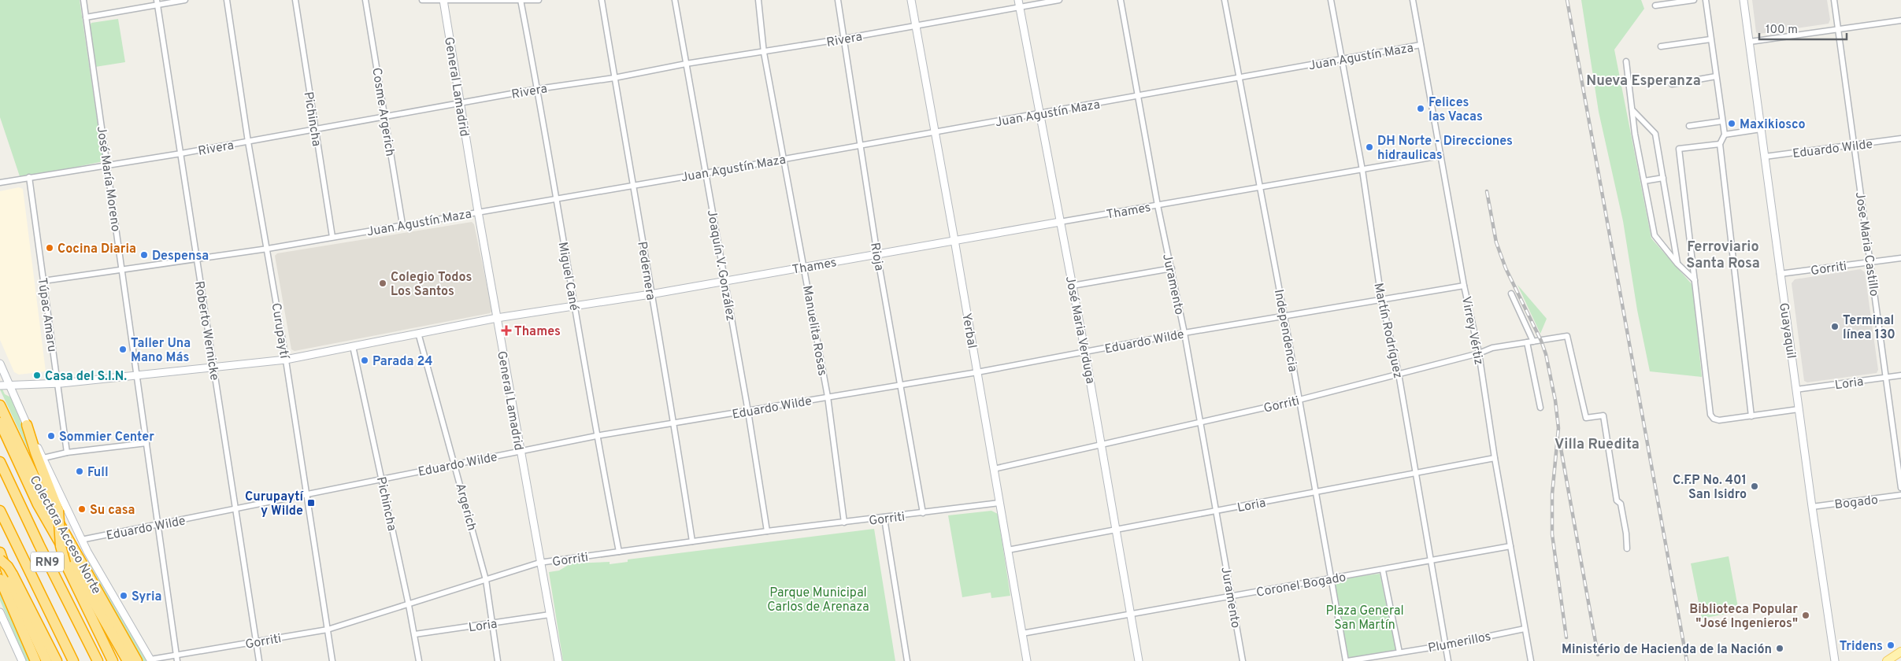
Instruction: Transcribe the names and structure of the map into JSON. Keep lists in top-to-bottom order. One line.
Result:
{"streets":{"highway":["Colectora Acceso Norte","RN9"],"street":["Rivera","Juan Agustín Maza","General Lamadrid","Cosme Argerich","Pichincha","Eduardo Wilde","José María Moreno","Thames","Jose Maria Castillo","Rioja","Joaquín V. González","Gorriti","Pedernera","Miguel Cané","Juramento","Túpac Amaru","José Maria Verduga","Roberto Wernicke","Curupaytí","Manuelita Rosas","Yerbal","Independencia","Martín Rodríguez","Virrey Vértiz","Guayaquil","Loria","Bogado","Argerich","Coronel Bogado","Plumerillos"]},"crossings":[["Rivera","General Lamadrid"],["Rivera","Cosme Argerich"],["Rivera","Pichincha"],["Rivera","José María Moreno"],["Rivera","Rioja"],["Rivera","Joaquín V. González"],["Rivera","Pedernera"],["Rivera","Miguel Cané"],["Rivera","Túpac Amaru"],["Rivera","José Maria Verduga"],["Rivera","Roberto Wernicke"],["Rivera","Curupaytí"],["Rivera","Manuelita Rosas"],["Rivera","Yerbal"],["Juan Agustín Maza","General Lamadrid"],["Juan Agustín Maza","Cosme Argerich"],["Juan Agustín Maza","Pichincha"],["Juan Agustín Maza","José María Moreno"],["Juan Agustín Maza","Rioja"],["Juan Agustín Maza","Joaquín V. González"],["Juan Agustín Maza","Pedernera"],["Juan Agustín Maza","Miguel Cané"],["Juan Agustín Maza","Juramento"],["Juan Agustín Maza","Túpac Amaru"],["Juan Agustín Maza","José Maria Verduga"],["Juan Agustín Maza","Roberto Wernicke"],["Juan Agustín Maza","Curupaytí"],["Juan Agustín Maza","Manuelita Rosas"],["Juan Agustín Maza","Yerbal"],["Juan Agustín Maza","Independencia"],["Juan Agustín Maza","Martín Rodríguez"],["Juan Agustín Maza","Virrey Vértiz"],["General Lamadrid","Eduardo Wilde"],["General Lamadrid","Thames"],["General Lamadrid","Gorriti"],["General Lamadrid","Loria"],["Pichincha","Eduardo Wilde"],["Pichincha","Thames"],["Pichincha","Gorriti"],["Pichincha","Loria"],["Eduardo Wilde","José María Moreno"],["Eduardo Wilde","Jose Maria Castillo"],["Eduardo Wilde","Rioja"],["Eduardo Wilde","Joaquín V. González"],["Eduardo Wilde","Pedernera"],["Eduardo Wilde","Miguel Cané"],["Eduardo Wilde","Juramento"],["Eduardo Wilde","José Maria Verduga"],["Eduardo Wilde","Roberto Wernicke"],["Eduardo Wilde","Curupaytí"],["Eduardo Wilde","Manuelita Rosas"],["Eduardo Wilde","Yerbal"],["Eduardo Wilde","Independencia"],["Eduardo Wilde","Martín Rodríguez"],["Eduardo Wilde","Virrey Vértiz"],["Eduardo Wilde","Guayaquil"],["Eduardo Wilde","Argerich"],["José María Moreno","Thames"],["José María Moreno","Gorriti"],["Thames","Rioja"],["Thames","Joaquín V. González"],["Thames","Pedernera"],["Thames","Miguel Cané"],["Thames","Juramento"],["Thames","Túpac Amaru"],["Thames","José Maria Verduga"],["Thames","Roberto Wernicke"],["Thames","Curupaytí"],["Thames","Manuelita Rosas"],["Thames","Yerbal"],["Thames","Independencia"],["Thames","Martín Rodríguez"],["Thames","Virrey Vértiz"],["Thames","Argerich"],["Jose Maria Castillo","Gorriti"],["Jose Maria Castillo","Loria"],["Rioja","Gorriti"],["Joaquín V. González","Gorriti"],["Gorriti","Pedernera"],["Gorriti","Miguel Cané"],["Gorriti","Juramento"],["Gorriti","José Maria Verduga"],["Gorriti","Roberto Wernicke"],["Gorriti","Curupaytí"],["Gorriti","Manuelita Rosas"],["Gorriti","Yerbal"],["Gorriti","Independencia"],["Gorriti","Martín Rodríguez"],["Gorriti","Virrey Vértiz"],["Gorriti","Guayaquil"],["Gorriti","Argerich"],["Juramento","Loria"],["Juramento","Coronel Bogado"],["José Maria Verduga","Loria"],["José Maria Verduga","Coronel Bogado"],["Yerbal","Loria"],["Yerbal","Coronel Bogado"],["Independencia","Loria"],["Independencia","Coronel Bogado"],["Independencia","Plumerillos"],["Martín Rodríguez","Loria"],["Martín Rodríguez","Coronel Bogado"],["Martín Rodríguez","Plumerillos"],["Virrey Vértiz","Loria"],["Virrey Vértiz","Coronel Bogado"],["Virrey Vértiz","Plumerillos"],["Guayaquil","Loria"],["Guayaquil","Bogado"],["Loria","Argerich"]],"districts":["Nueva Esperanza","Ferroviario Santa Rosa","Villa Ruedita"],"parks":["Parque Municipal Carlos de Arenaza","Plaza General San Martín"],"places":{"other":["Felices las Vacas","Maxikiosco","DH Norte - Direcciones hidraulicas","Cocina Diaria","Despensa","Colegio Todos Los Santos","Terminal línea 130","Taller Una Mano Más","Parada 24","Casa del S.I.N.","Sommier Center","Full","C.F.P No. 401 San Isidro","Su casa","Syria","Biblioteca Popular \"José Ingenieros\"","Tridens","Ministério de Hacienda de la Nación"],"health":["Thames"],"transit":["Curupaytí y Wilde"]},"scale_bar":"100 m"}
